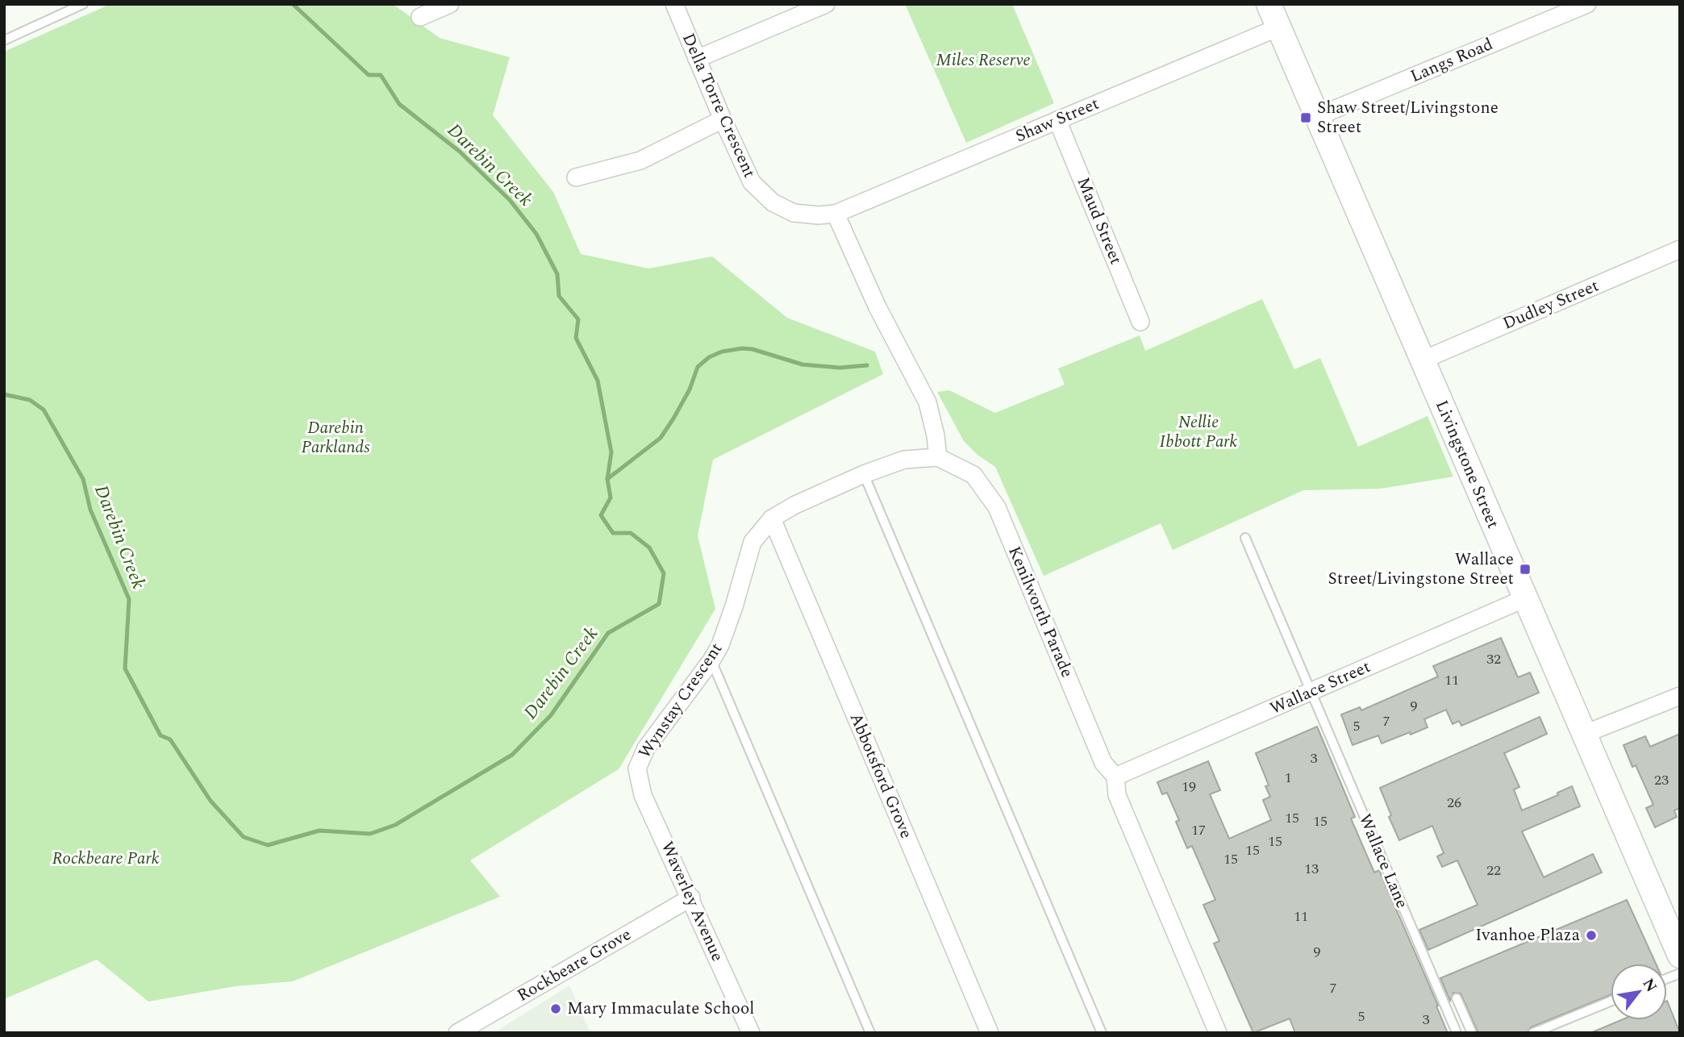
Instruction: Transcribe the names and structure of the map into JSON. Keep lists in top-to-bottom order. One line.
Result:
{"streets":{"main road":["Livingstone Street"],"street":["Langs Road","Della Torre Crescent","Shaw Street","Maud Street","Dudley Street","Kenilworth Parade","Wallace Street","Wynstay Crescent","Abbotsford Grove","Waverley Avenue","Rockbeare Grove"],"lane":["Wallace Lane"]},"crossings":[["Langs Road","Livingstone Street"],["Della Torre Crescent","Shaw Street"],["Shaw Street","Maud Street"],["Shaw Street","Livingstone Street"],["Dudley Street","Livingstone Street"],["Livingstone Street","Wallace Street"],["Kenilworth Parade","Wallace Street"],["Kenilworth Parade","Wynstay Crescent"],["Wallace Street","Wallace Lane"],["Wynstay Crescent","Abbotsford Grove"],["Wynstay Crescent","Waverley Avenue"],["Waverley Avenue","Rockbeare Grove"]],"water":["Darebin Creek"],"parks":["Miles Reserve","Nellie Ibbott Park","Darebin Parklands","Rockbeare Park"],"places":{"transit":["Shaw Street/Livingstone Street","Wallace Street/Livingstone Street"],"other":["Ivanhoe Plaza","Mary Immaculate School"]},"house_numbers":["32","11","9","7","5","3","1","23","19","26","15","15","17","15","15","15","13","22","11","9","7","5","3"],"north":"top right"}
